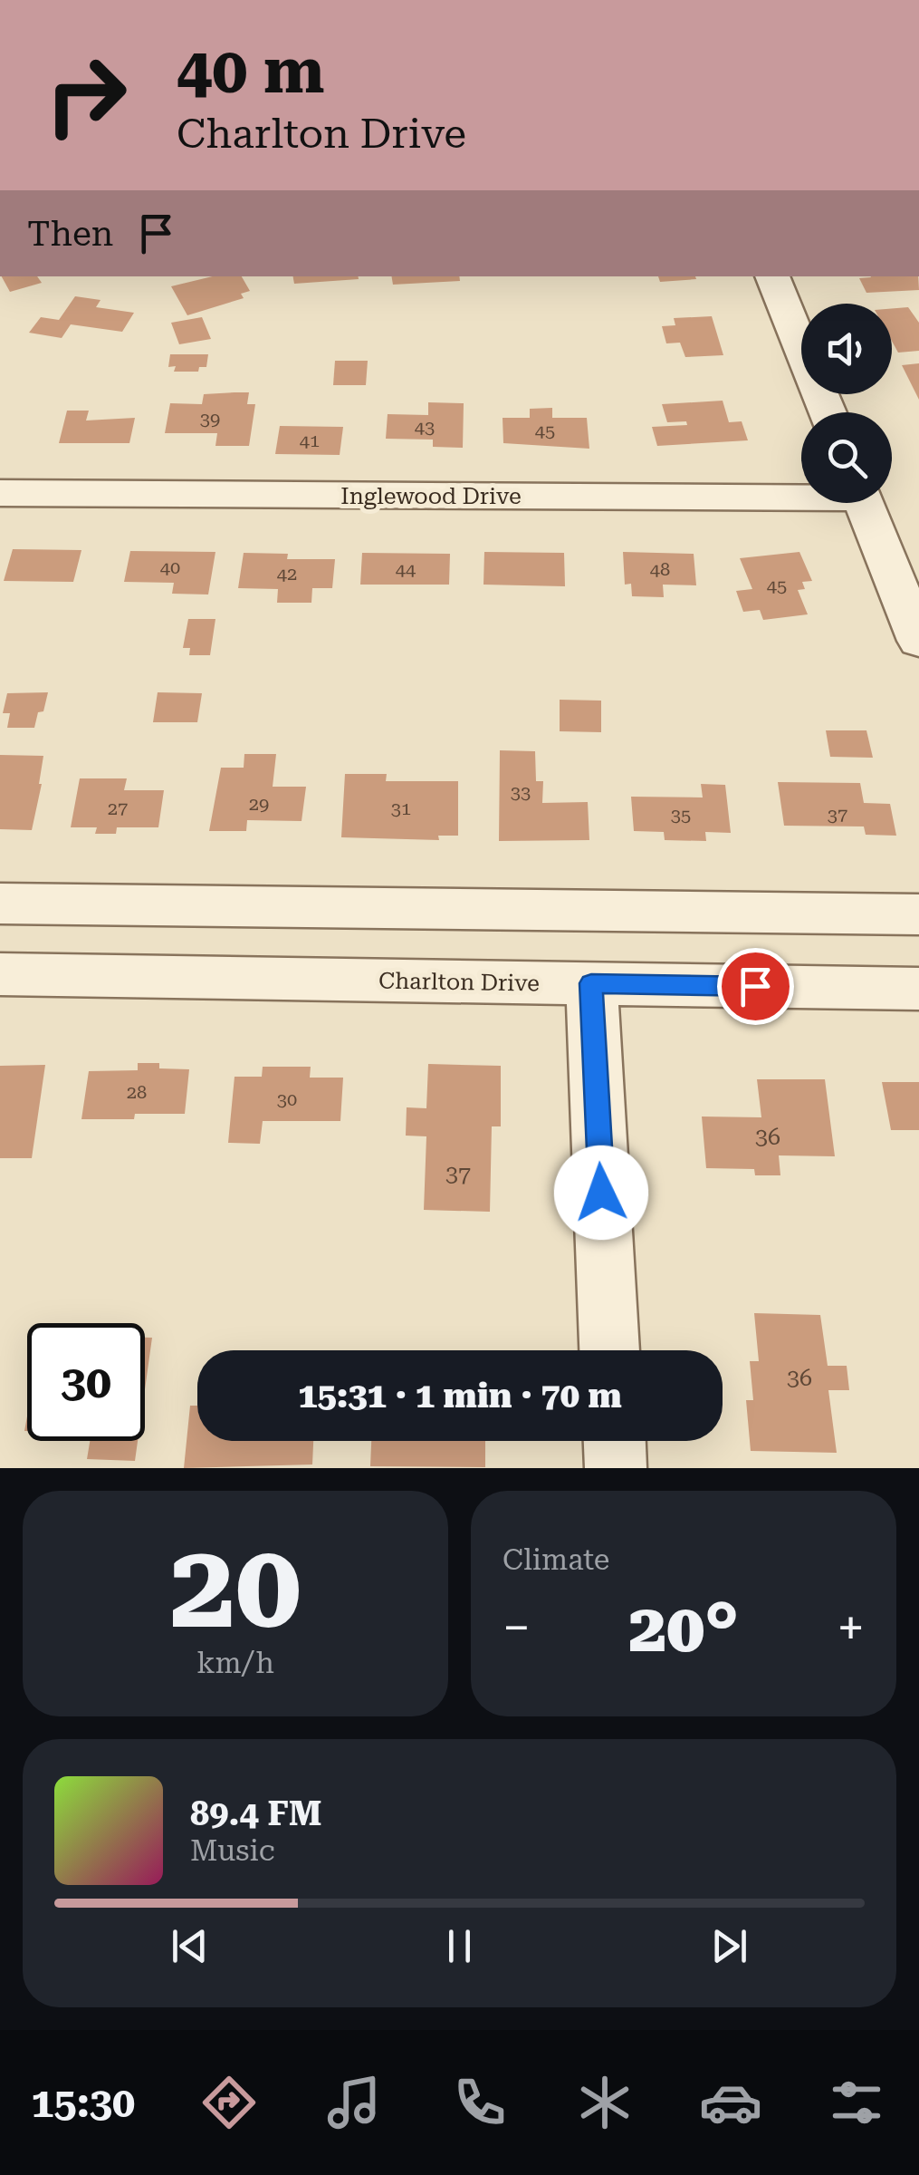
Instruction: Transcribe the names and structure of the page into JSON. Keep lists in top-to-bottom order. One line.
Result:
{"streets":{"street":["Inglewood Drive","Charlton Drive"]},"house_numbers":["39","43","45","41","40","44","48","42","45","33","29","27","31","35","37","28","30","36","37","36"],"page":{"turn":["40 m","Charlton Drive"],"then":"Then","limit":"30","trip":"15:31 · 1 min · 70 m","tile":[["20","km/h"],"Climate"],"heat":["−","20°","+"],"song":["89.4 FM","Music"],"tabs":"15:30"}}
